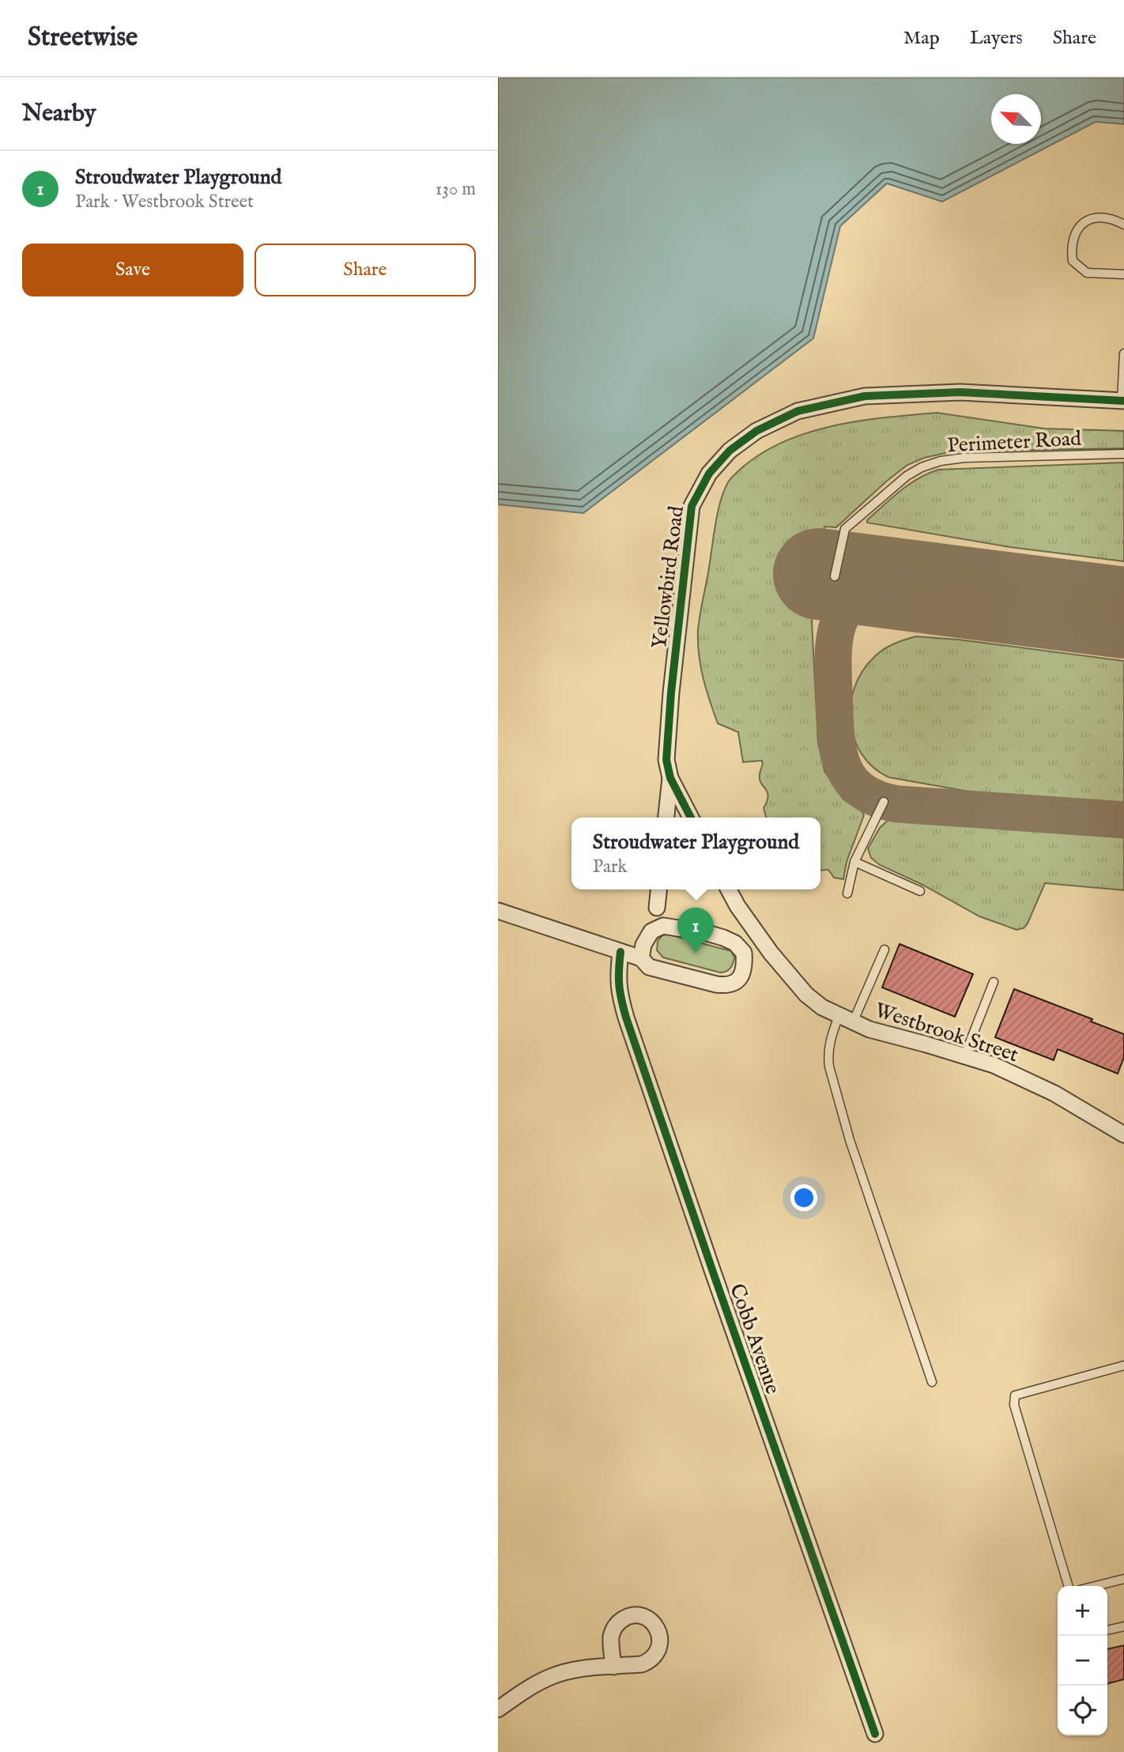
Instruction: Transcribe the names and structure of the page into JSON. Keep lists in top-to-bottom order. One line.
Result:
{"streets":{"street":["Yellowbird Road","Westbrook Street","Cobb Avenue"],"lane":["Perimeter Road"]},"north":"top left","page":{"header":"Streetwise","nav":["Map","Layers","Share"],"heading":"Nearby","list":[{"mark":"1","name":"Stroudwater Playground","note":"Park · Westbrook Street","value":"130 m"}],"buttons":["Save","Share"],"popup":["Stroudwater Playground","Park"],"pins":"1","map_buttons":["+","−"]}}
